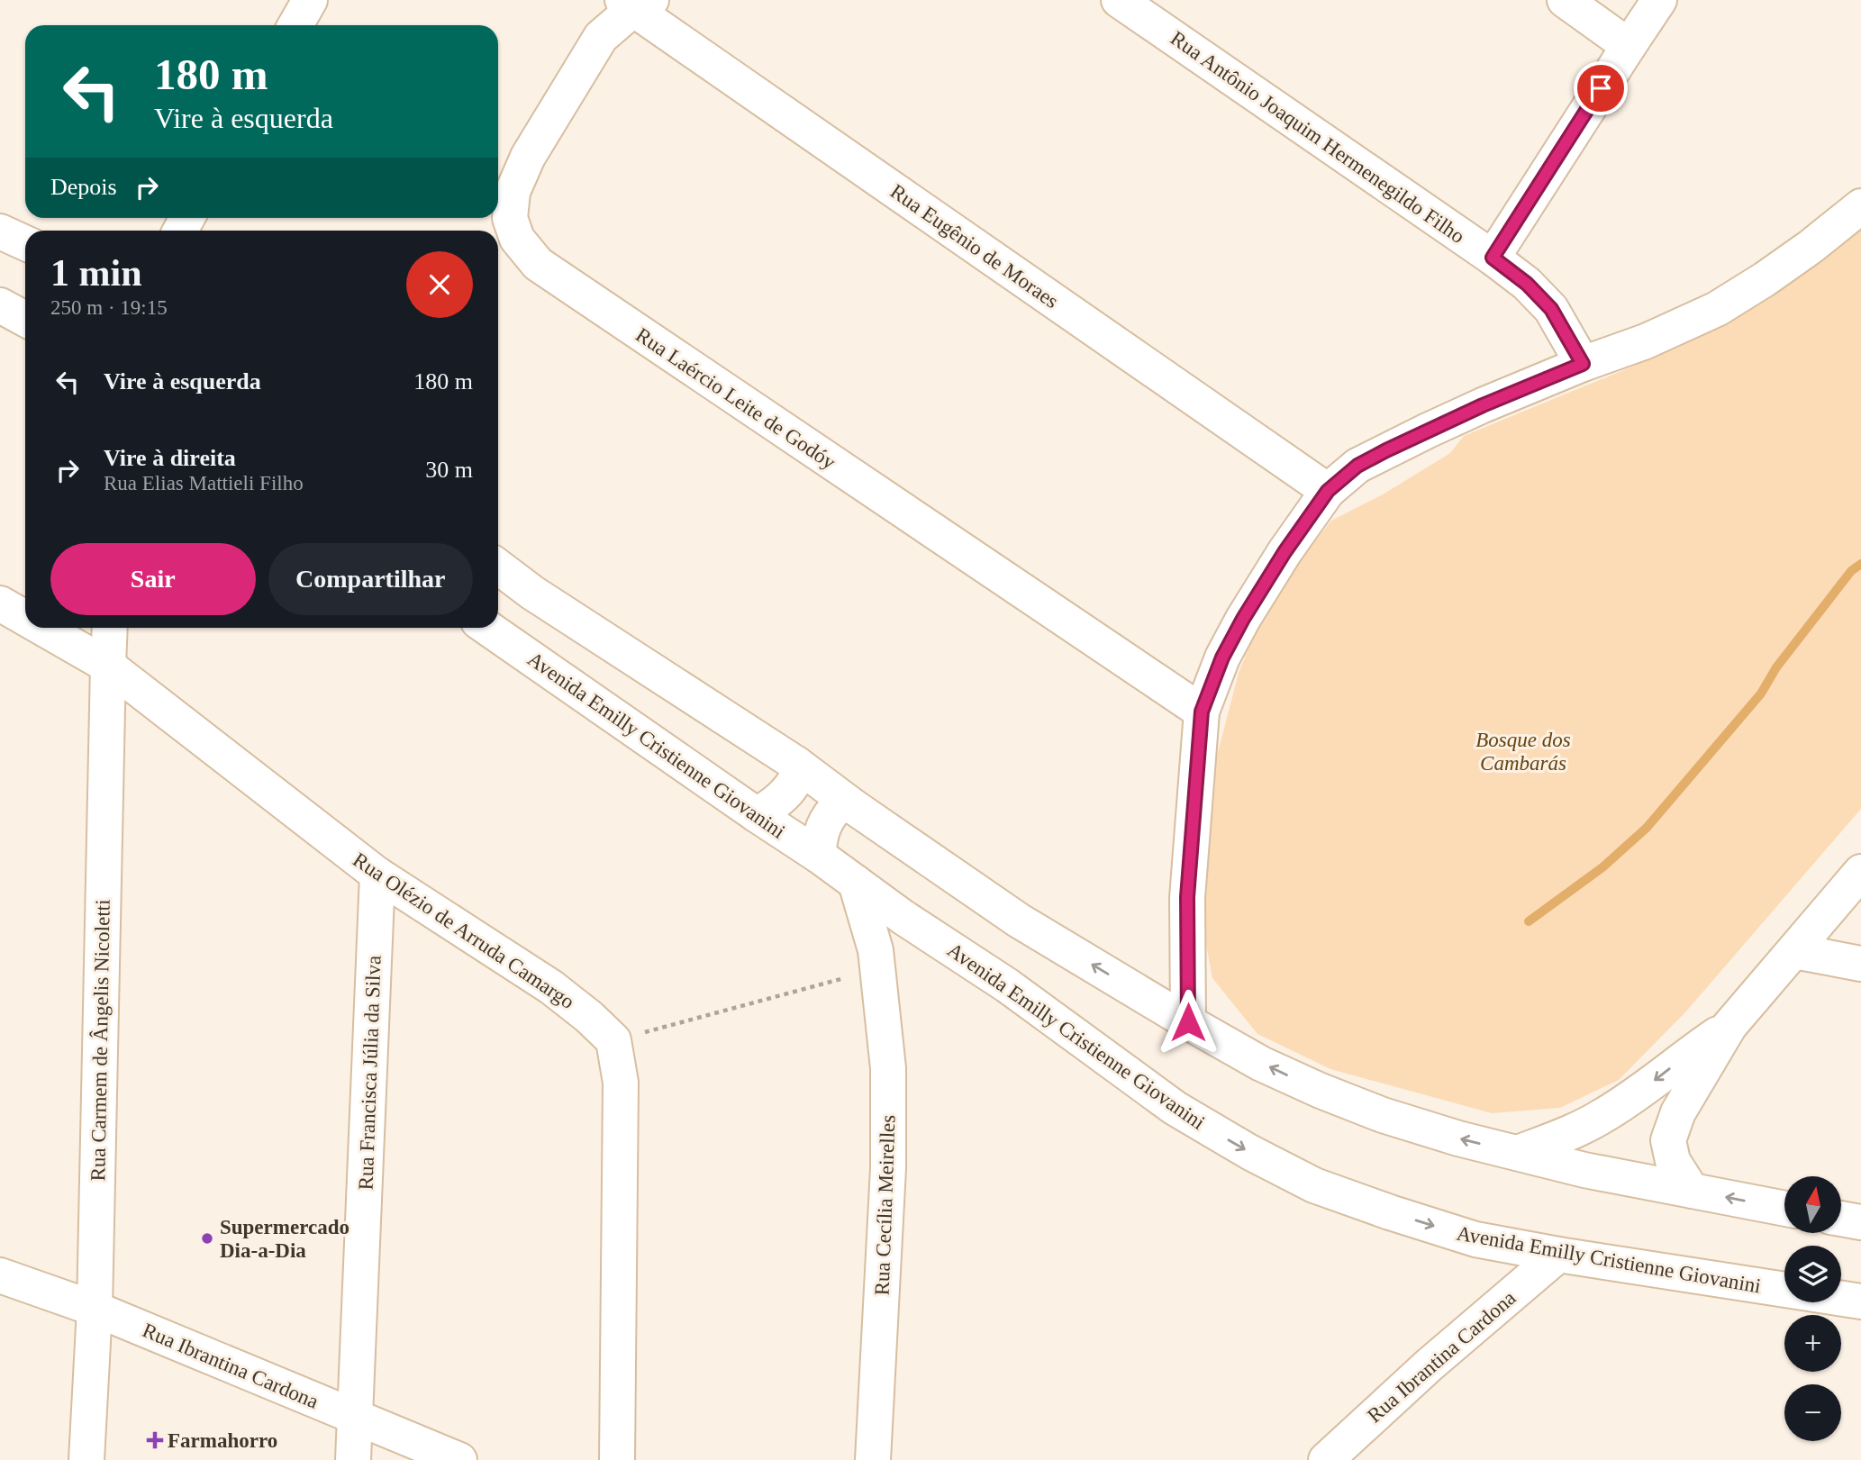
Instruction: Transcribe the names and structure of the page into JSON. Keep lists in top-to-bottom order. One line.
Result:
{"streets":{"street":["Rua Antônio Joaquim Hermenegildo Filho","Rua Eugênio de Moraes","Rua Laércio Leite de Godóy","Avenida Emilly Cristienne Giovanini","Rua Olézio de Arruda Camargo","Rua Carmem de Ângelis Nicoletti","Rua Francisca Júlia da Silva","Rua Cecília Meirelles","Rua Ibrantina Cardona"]},"crossings":[["Rua Eugênio de Moraes","Rua Laércio Leite de Godóy"],["Avenida Emilly Cristienne Giovanini","Rua Cecília Meirelles"],["Avenida Emilly Cristienne Giovanini","Rua Ibrantina Cardona"],["Rua Olézio de Arruda Camargo","Rua Carmem de Ângelis Nicoletti"],["Rua Olézio de Arruda Camargo","Rua Francisca Júlia da Silva"],["Rua Carmem de Ângelis Nicoletti","Rua Ibrantina Cardona"],["Rua Francisca Júlia da Silva","Rua Ibrantina Cardona"]],"parks":["Bosque dos Cambarás"],"places":{"other":["Supermercado Dia-a-Dia"],"health":["Farmahorro"]},"north":"top","page":{"turn":["180 m","Vire à esquerda"],"then":"Depois","heading":["1 min","250 m · 19:15"],"list":[{"name":"Vire à esquerda","value":"180 m"},{"name":"Vire à direita","note":"Rua Elias Mattieli Filho","value":"30 m"}],"buttons":["Sair","Compartilhar"],"map_buttons":["+","−"]}}
